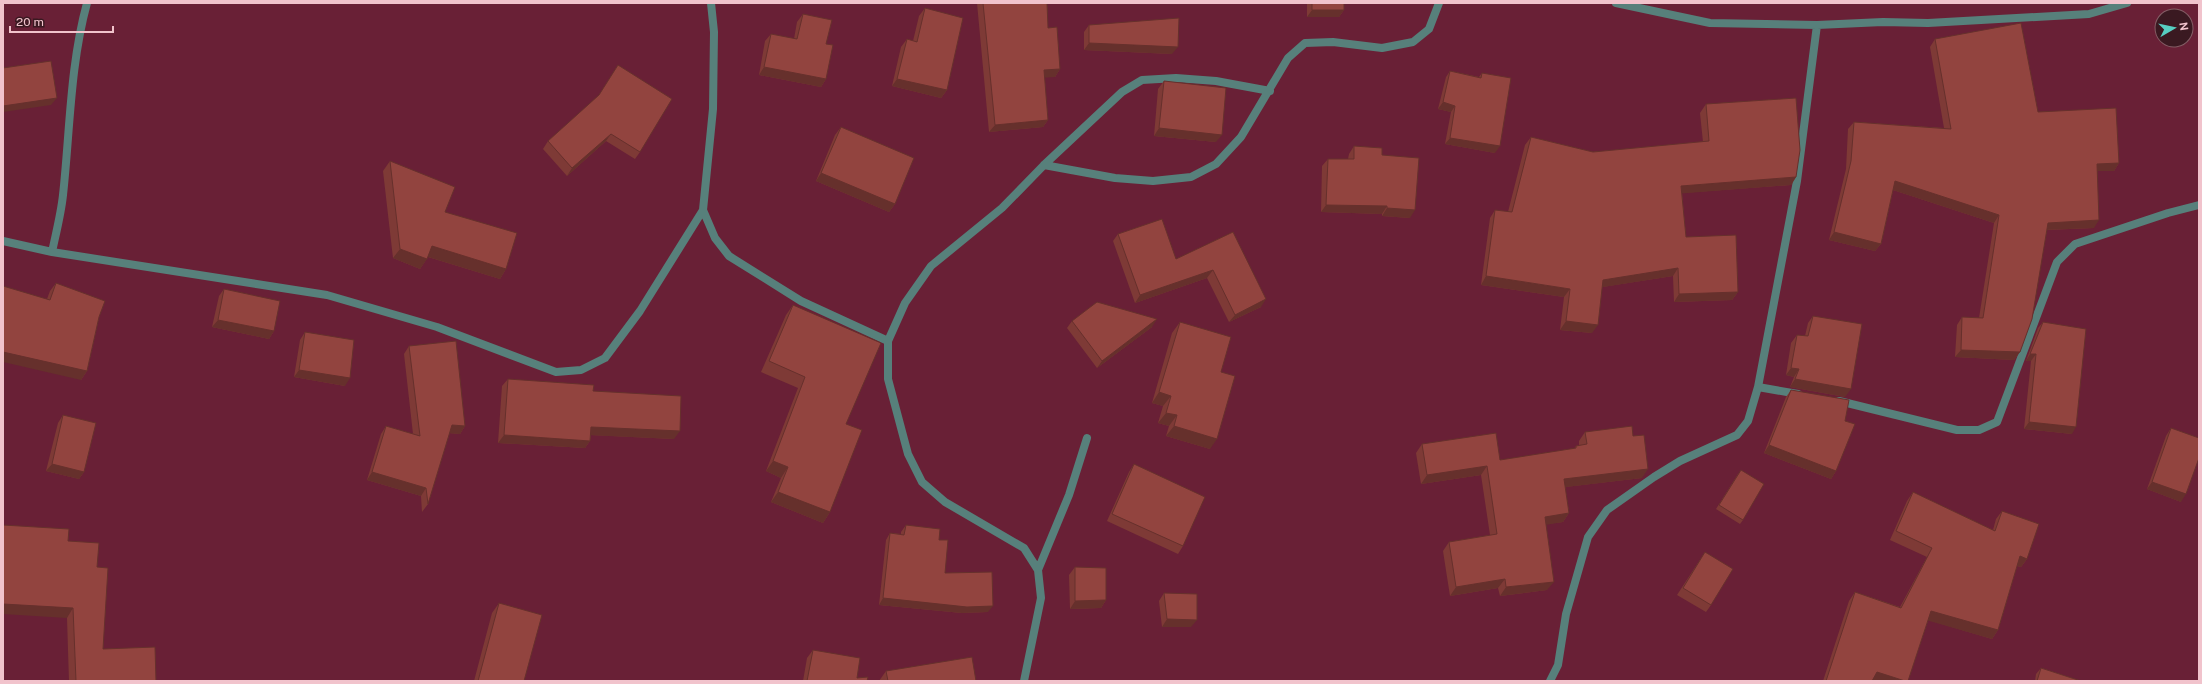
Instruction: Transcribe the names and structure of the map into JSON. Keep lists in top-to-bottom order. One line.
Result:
{"scale_bar":"20 m","north":"right"}
